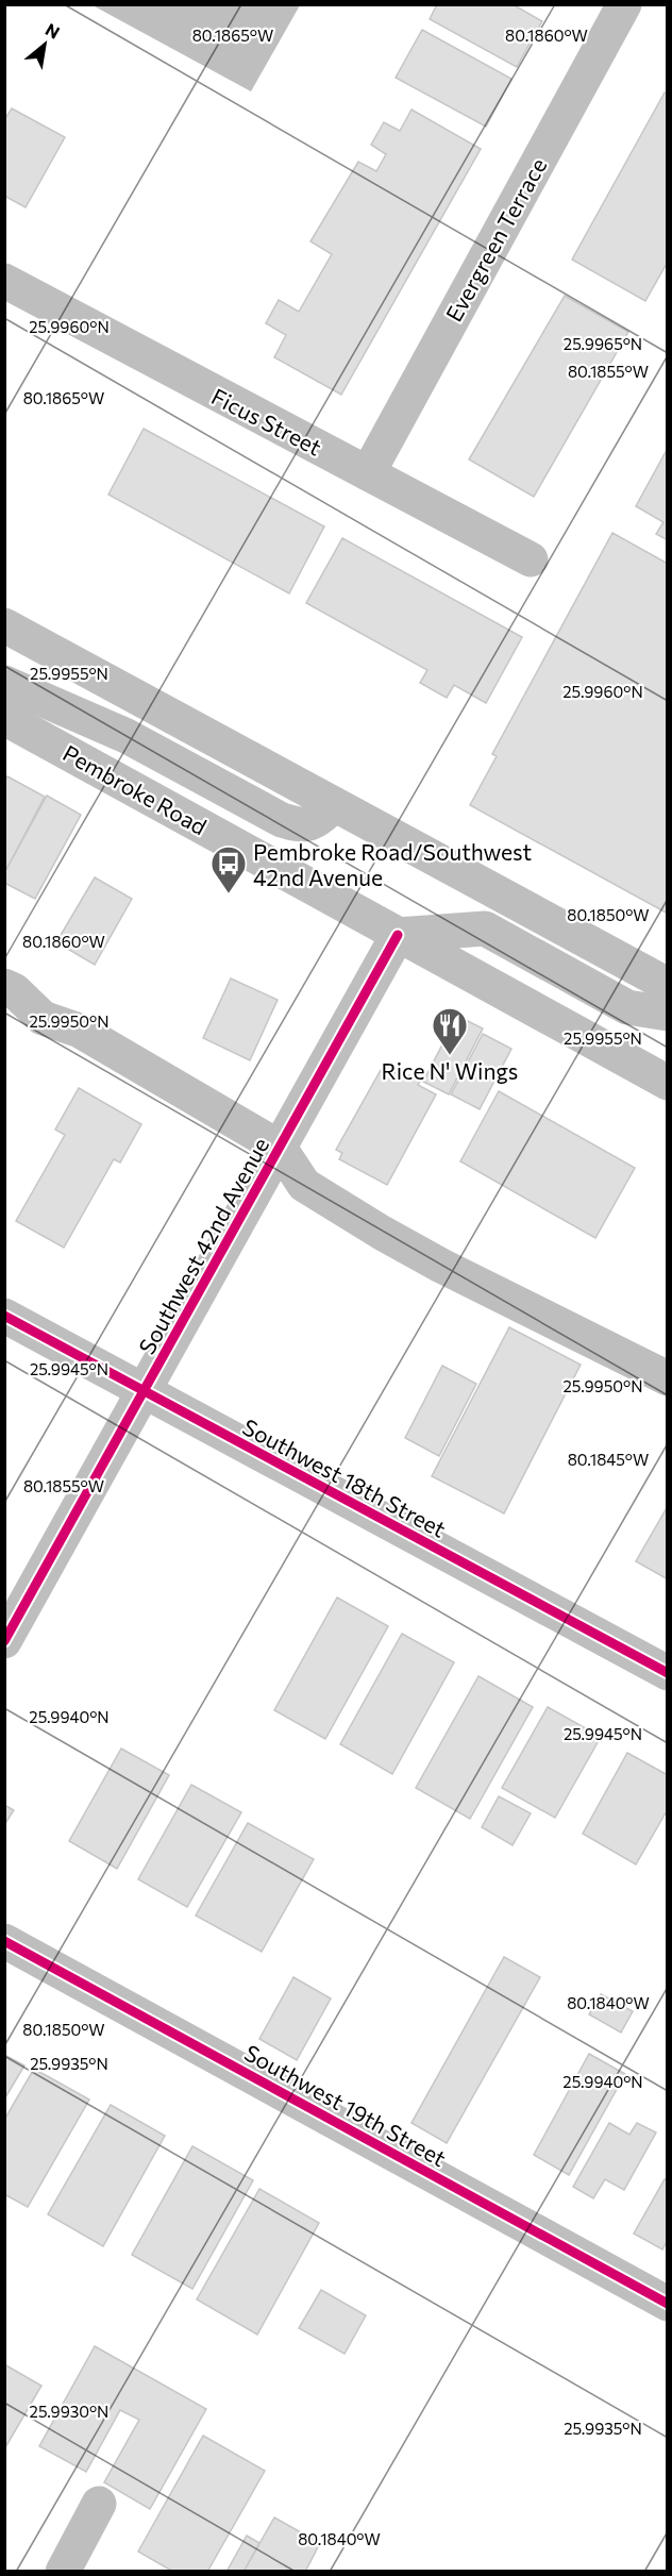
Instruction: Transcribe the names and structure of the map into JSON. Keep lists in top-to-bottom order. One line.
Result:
{"streets":{"street":["Evergreen Terrace","Ficus Street","Pembroke Road","Southwest 42nd Avenue","Southwest 18th Street","Southwest 19th Street"]},"crossings":[["Evergreen Terrace","Ficus Street"],["Pembroke Road","Southwest 42nd Avenue"],["Southwest 42nd Avenue","Southwest 18th Street"]],"places":{"bus stop":["Pembroke Road/Southwest 42nd Avenue"],"restaurant":["Rice N' Wings"]},"north":"top right","coordinates":["80.1860°W","80.1865°W","25.9960°N","25.9965°N","80.1855°W","25.9955°N","80.1850°W","25.9950°N","25.9945°N","80.1845°W","25.9940°N","80.1840°W","25.9935°N","25.9930°N"]}
